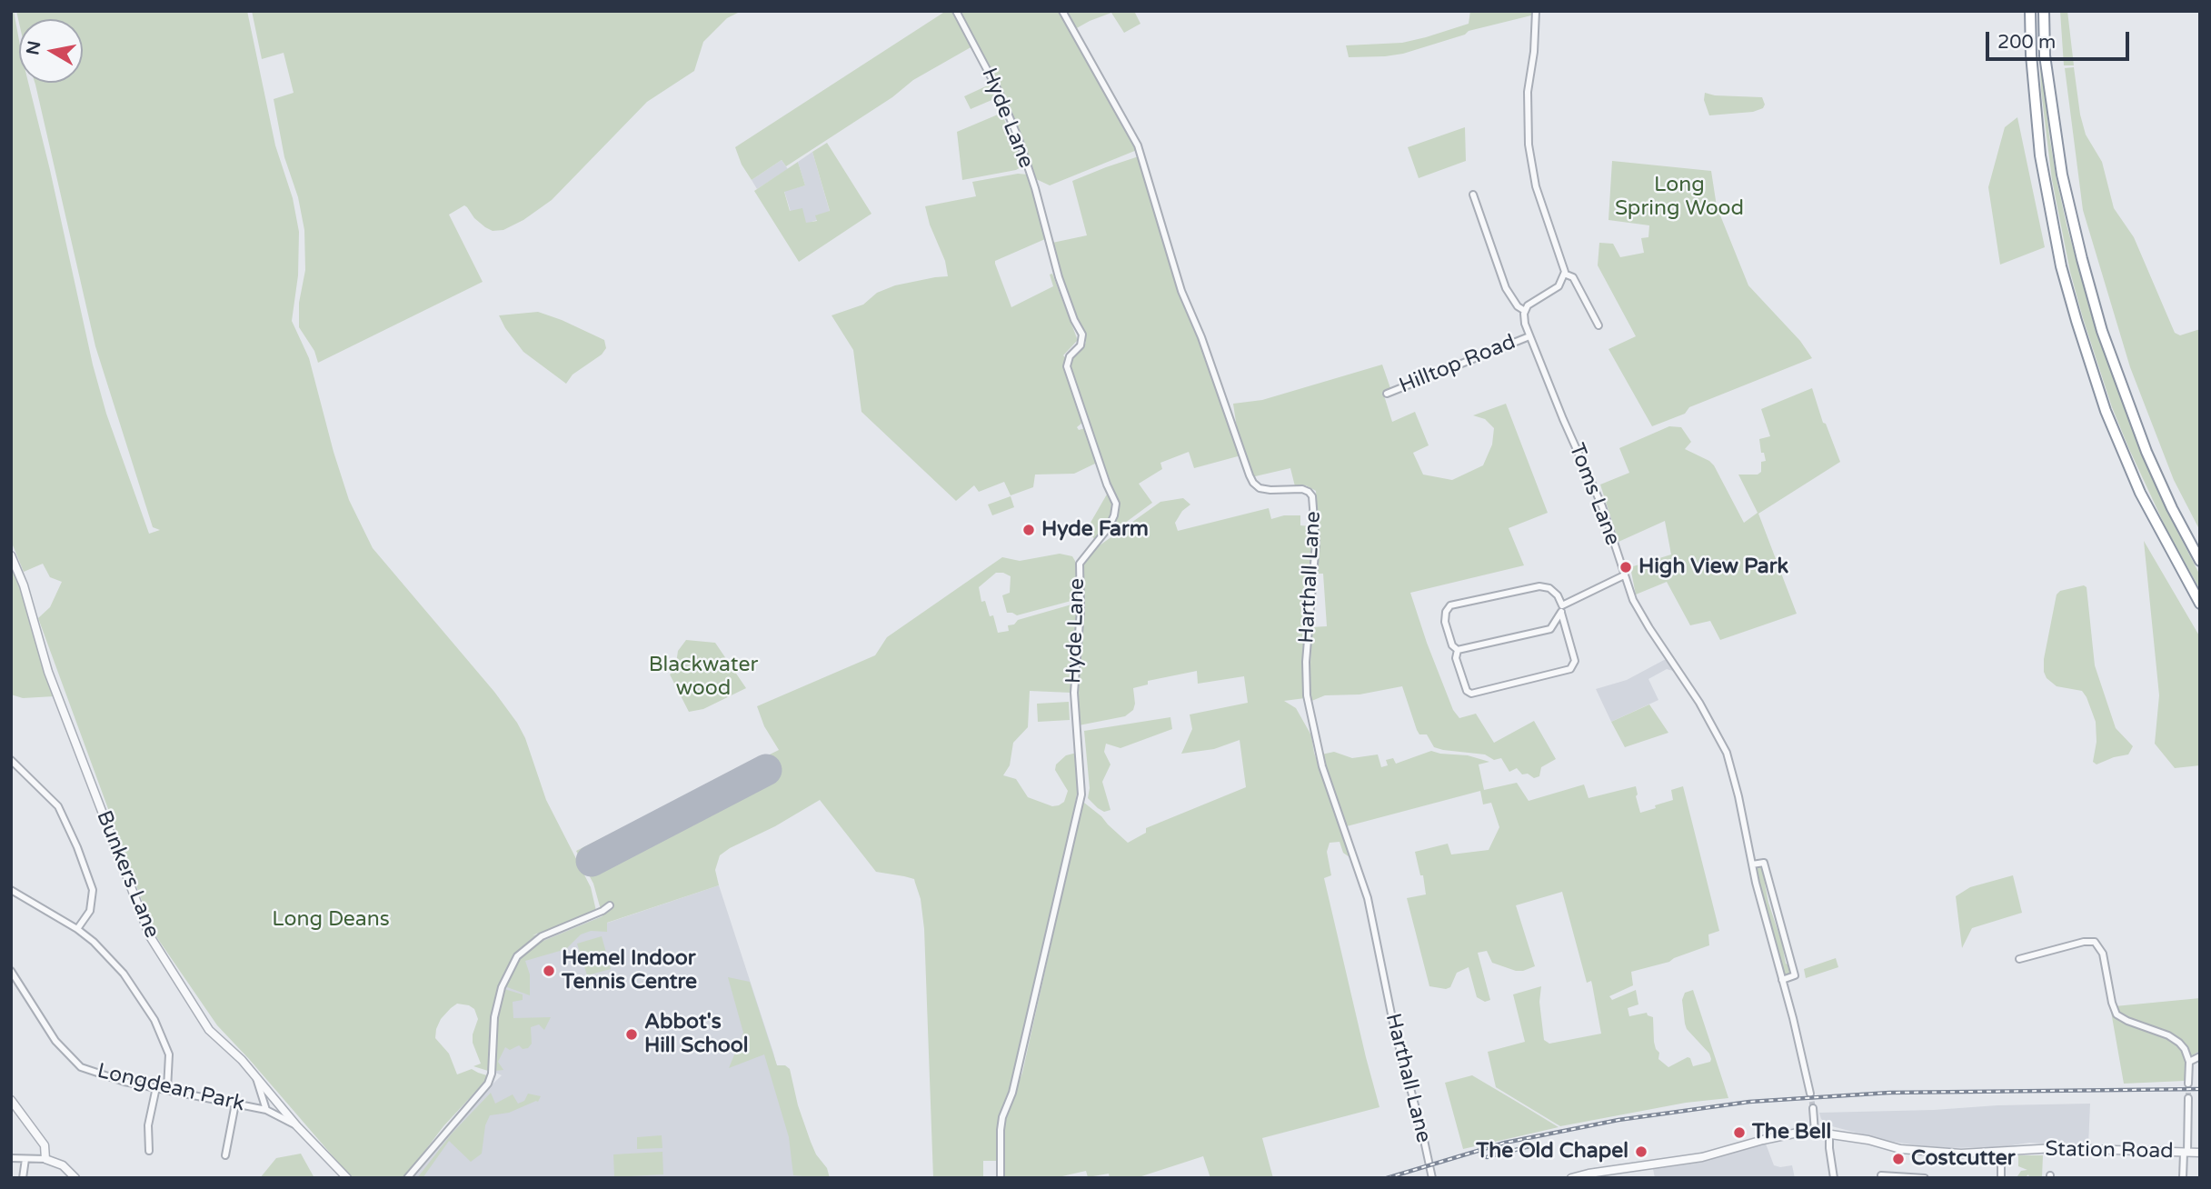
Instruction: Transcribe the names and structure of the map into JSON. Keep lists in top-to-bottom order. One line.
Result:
{"streets":{"street":["Hyde Lane","Hilltop Road","Toms Lane","Harthall Lane","Bunkers Lane","Longdean Park","Station Road"]},"crossings":[["Hilltop Road","Toms Lane"],["Bunkers Lane","Longdean Park"]],"parks":["Long Spring Wood","Blackwater wood","Long Deans"],"places":["Hyde Farm","High View Park","Hemel Indoor Tennis Centre","Abbot's Hill School","The Bell","The Old Chapel","Costcutter"],"scale_bar":"200 m","north":"left"}
